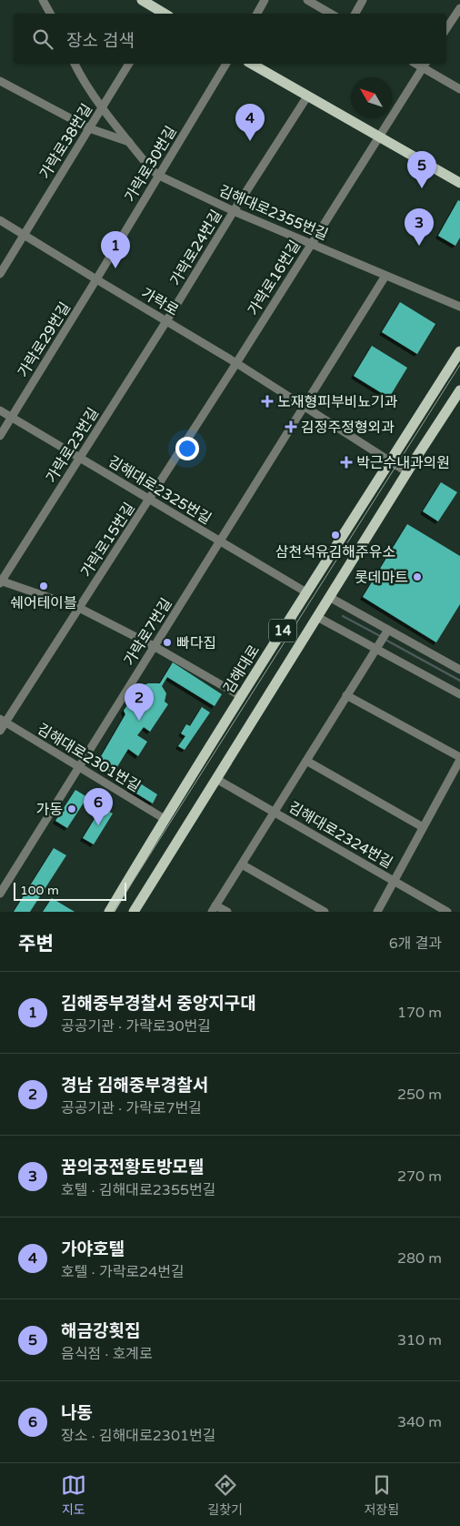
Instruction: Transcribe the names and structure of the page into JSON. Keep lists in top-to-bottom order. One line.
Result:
{"streets":{"main road":["14","김해대로"],"street":["가락로38번길","가락로30번길","김해대로2355번길","가락로24번길","가락로16번길","가락로","가락로29번길","가락로23번길","김해대로2325번길","가락로15번길","가락로7번길","김해대로2301번길","김해대로2324번길"]},"crossings":[["가락로38번길","김해대로2355번길"],["가락로38번길","가락로"],["가락로30번길","김해대로2355번길"],["가락로30번길","가락로"],["가락로30번길","가락로29번길"],["김해대로2355번길","가락로24번길"],["김해대로2355번길","가락로16번길"],["가락로24번길","가락로"],["가락로24번길","가락로23번길"],["가락로16번길","가락로"],["가락로16번길","가락로15번길"],["가락로","가락로29번길"],["가락로","가락로23번길"],["가락로","가락로15번길"],["가락로","14"],["가락로","가락로7번길"],["가락로","김해대로"],["가락로29번길","김해대로2325번길"],["가락로23번길","김해대로2325번길"],["김해대로2325번길","가락로15번길"],["김해대로2325번길","가락로7번길"],["김해대로2325번길","김해대로"],["가락로15번길","김해대로2301번길"],["가락로7번길","김해대로2301번길"],["김해대로","김해대로2301번길"]],"places":{"health":["노재형피부비뇨기과","김정주정형외과","박근수내과의원"],"other":["삼천석유김해주유소","롯데마트","쉐어테이블","빠다집","가동"]},"scale_bar":"100 m","north":"top left","page":{"search":"장소 검색","pins":["4","5","3","1","2","6"],"scale":"100 m","heading":["주변","6개 결과"],"list":[{"mark":"1","name":"김해중부경찰서 중앙지구대","note":"공공기관 · 가락로30번길","value":"170 m"},{"mark":"2","name":"경남 김해중부경찰서","note":"공공기관 · 가락로7번길","value":"250 m"},{"mark":"3","name":"꿈의궁전황토방모텔","note":"호텔 · 김해대로2355번길","value":"270 m"},{"mark":"4","name":"가야호텔","note":"호텔 · 가락로24번길","value":"280 m"},{"mark":"5","name":"해금강횟집","note":"음식점 · 호계로","value":"310 m"},{"mark":"6","name":"나동","note":"장소 · 김해대로2301번길","value":"340 m"}],"nav":["지도","길찾기","저장됨"]}}
